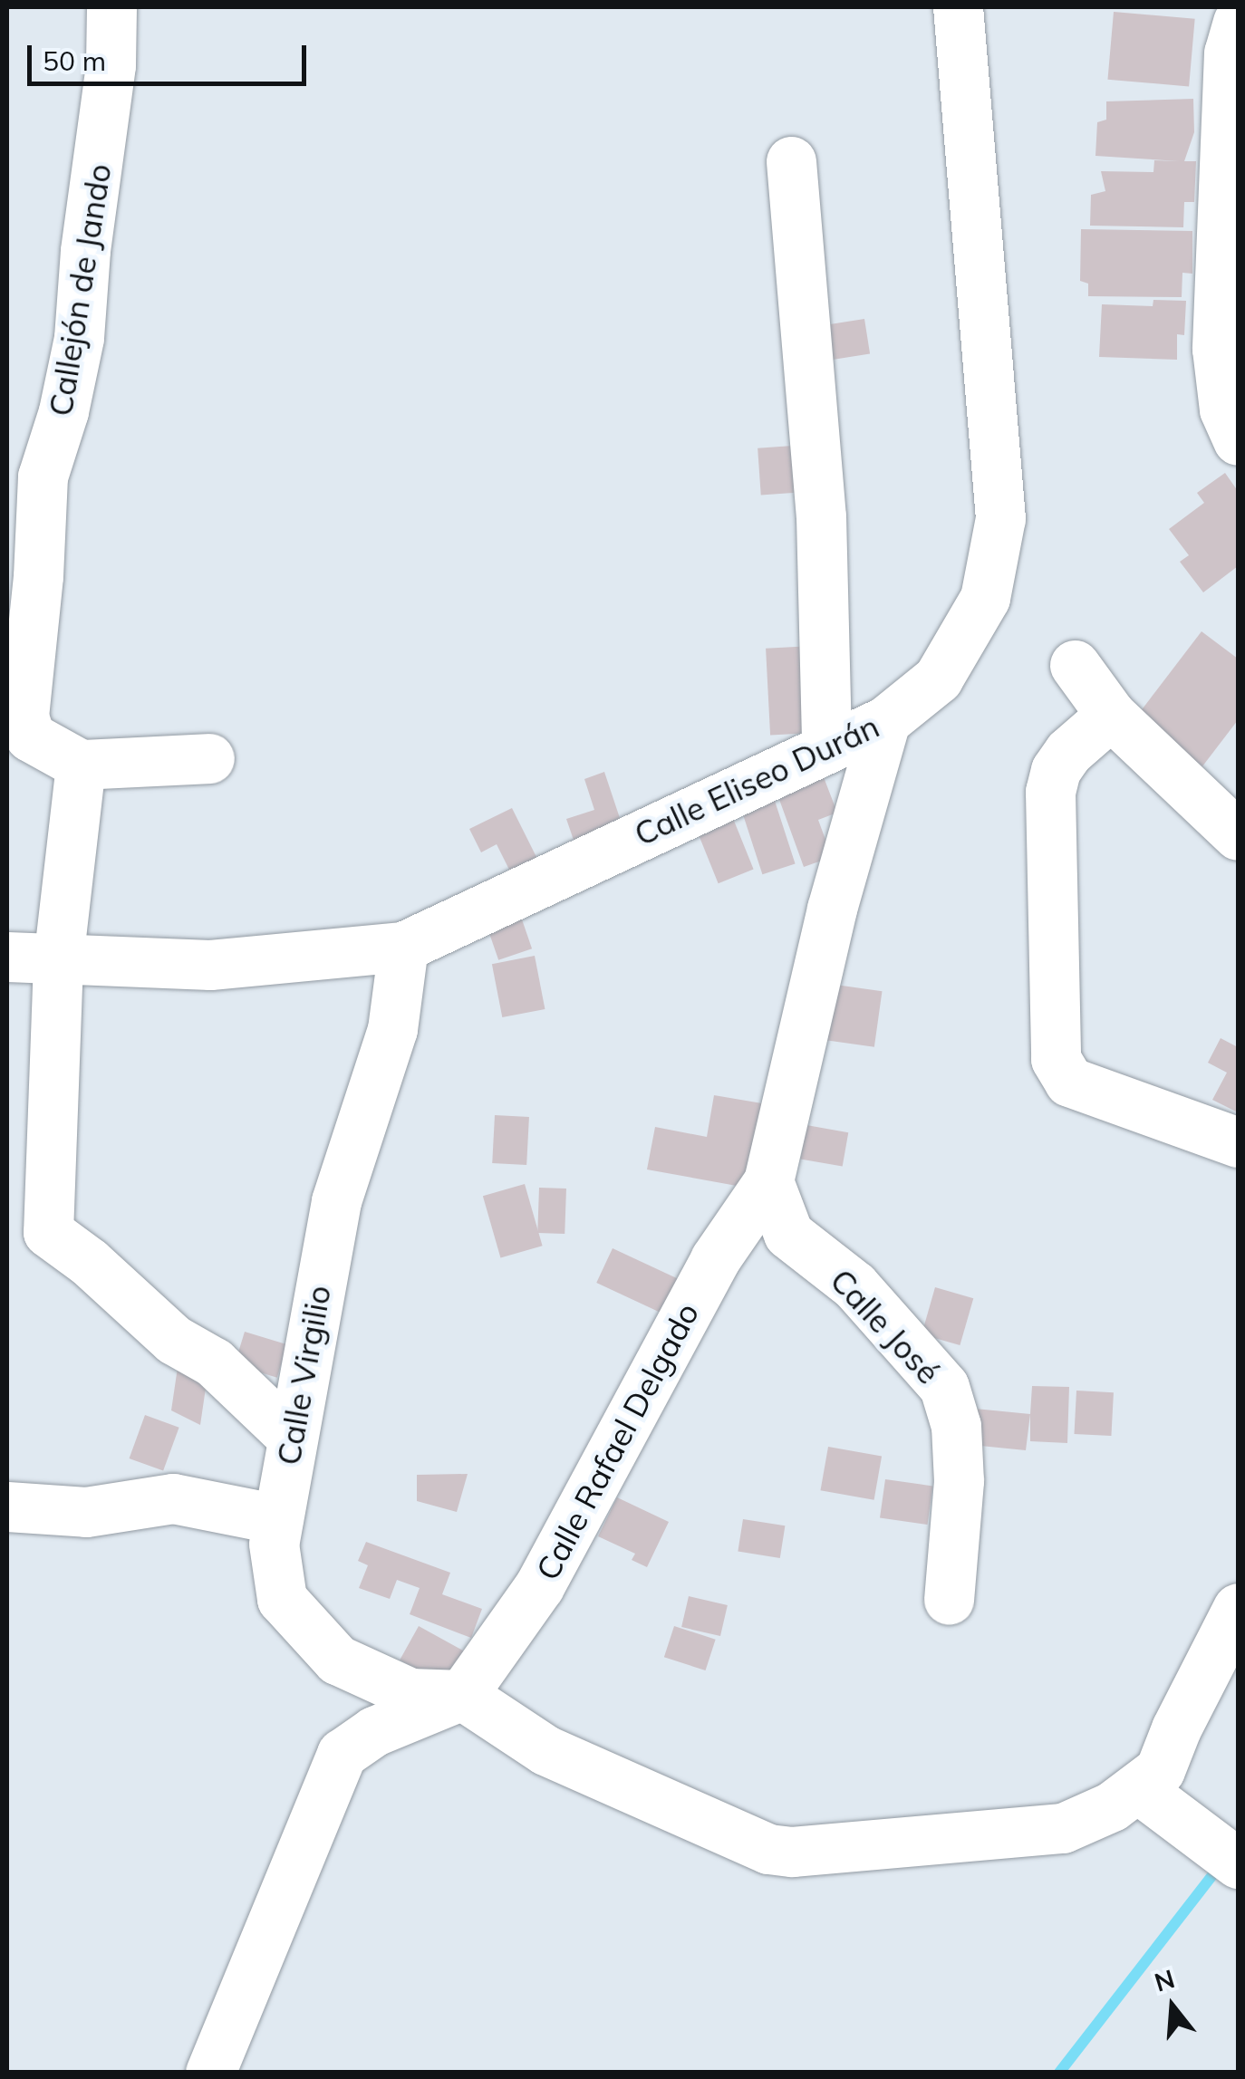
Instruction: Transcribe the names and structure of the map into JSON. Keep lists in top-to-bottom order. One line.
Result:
{"streets":{"street":["Callejón de Jando","Calle Eliseo Durán","Calle José","Calle Virgilio","Calle Rafael Delgado"]},"crossings":[["Calle Eliseo Durán","Calle Virgilio"],["Calle Eliseo Durán","Calle Rafael Delgado"],["Calle José","Calle Rafael Delgado"],["Calle Virgilio","Calle Rafael Delgado"]],"scale_bar":"50 m","north":"top"}
